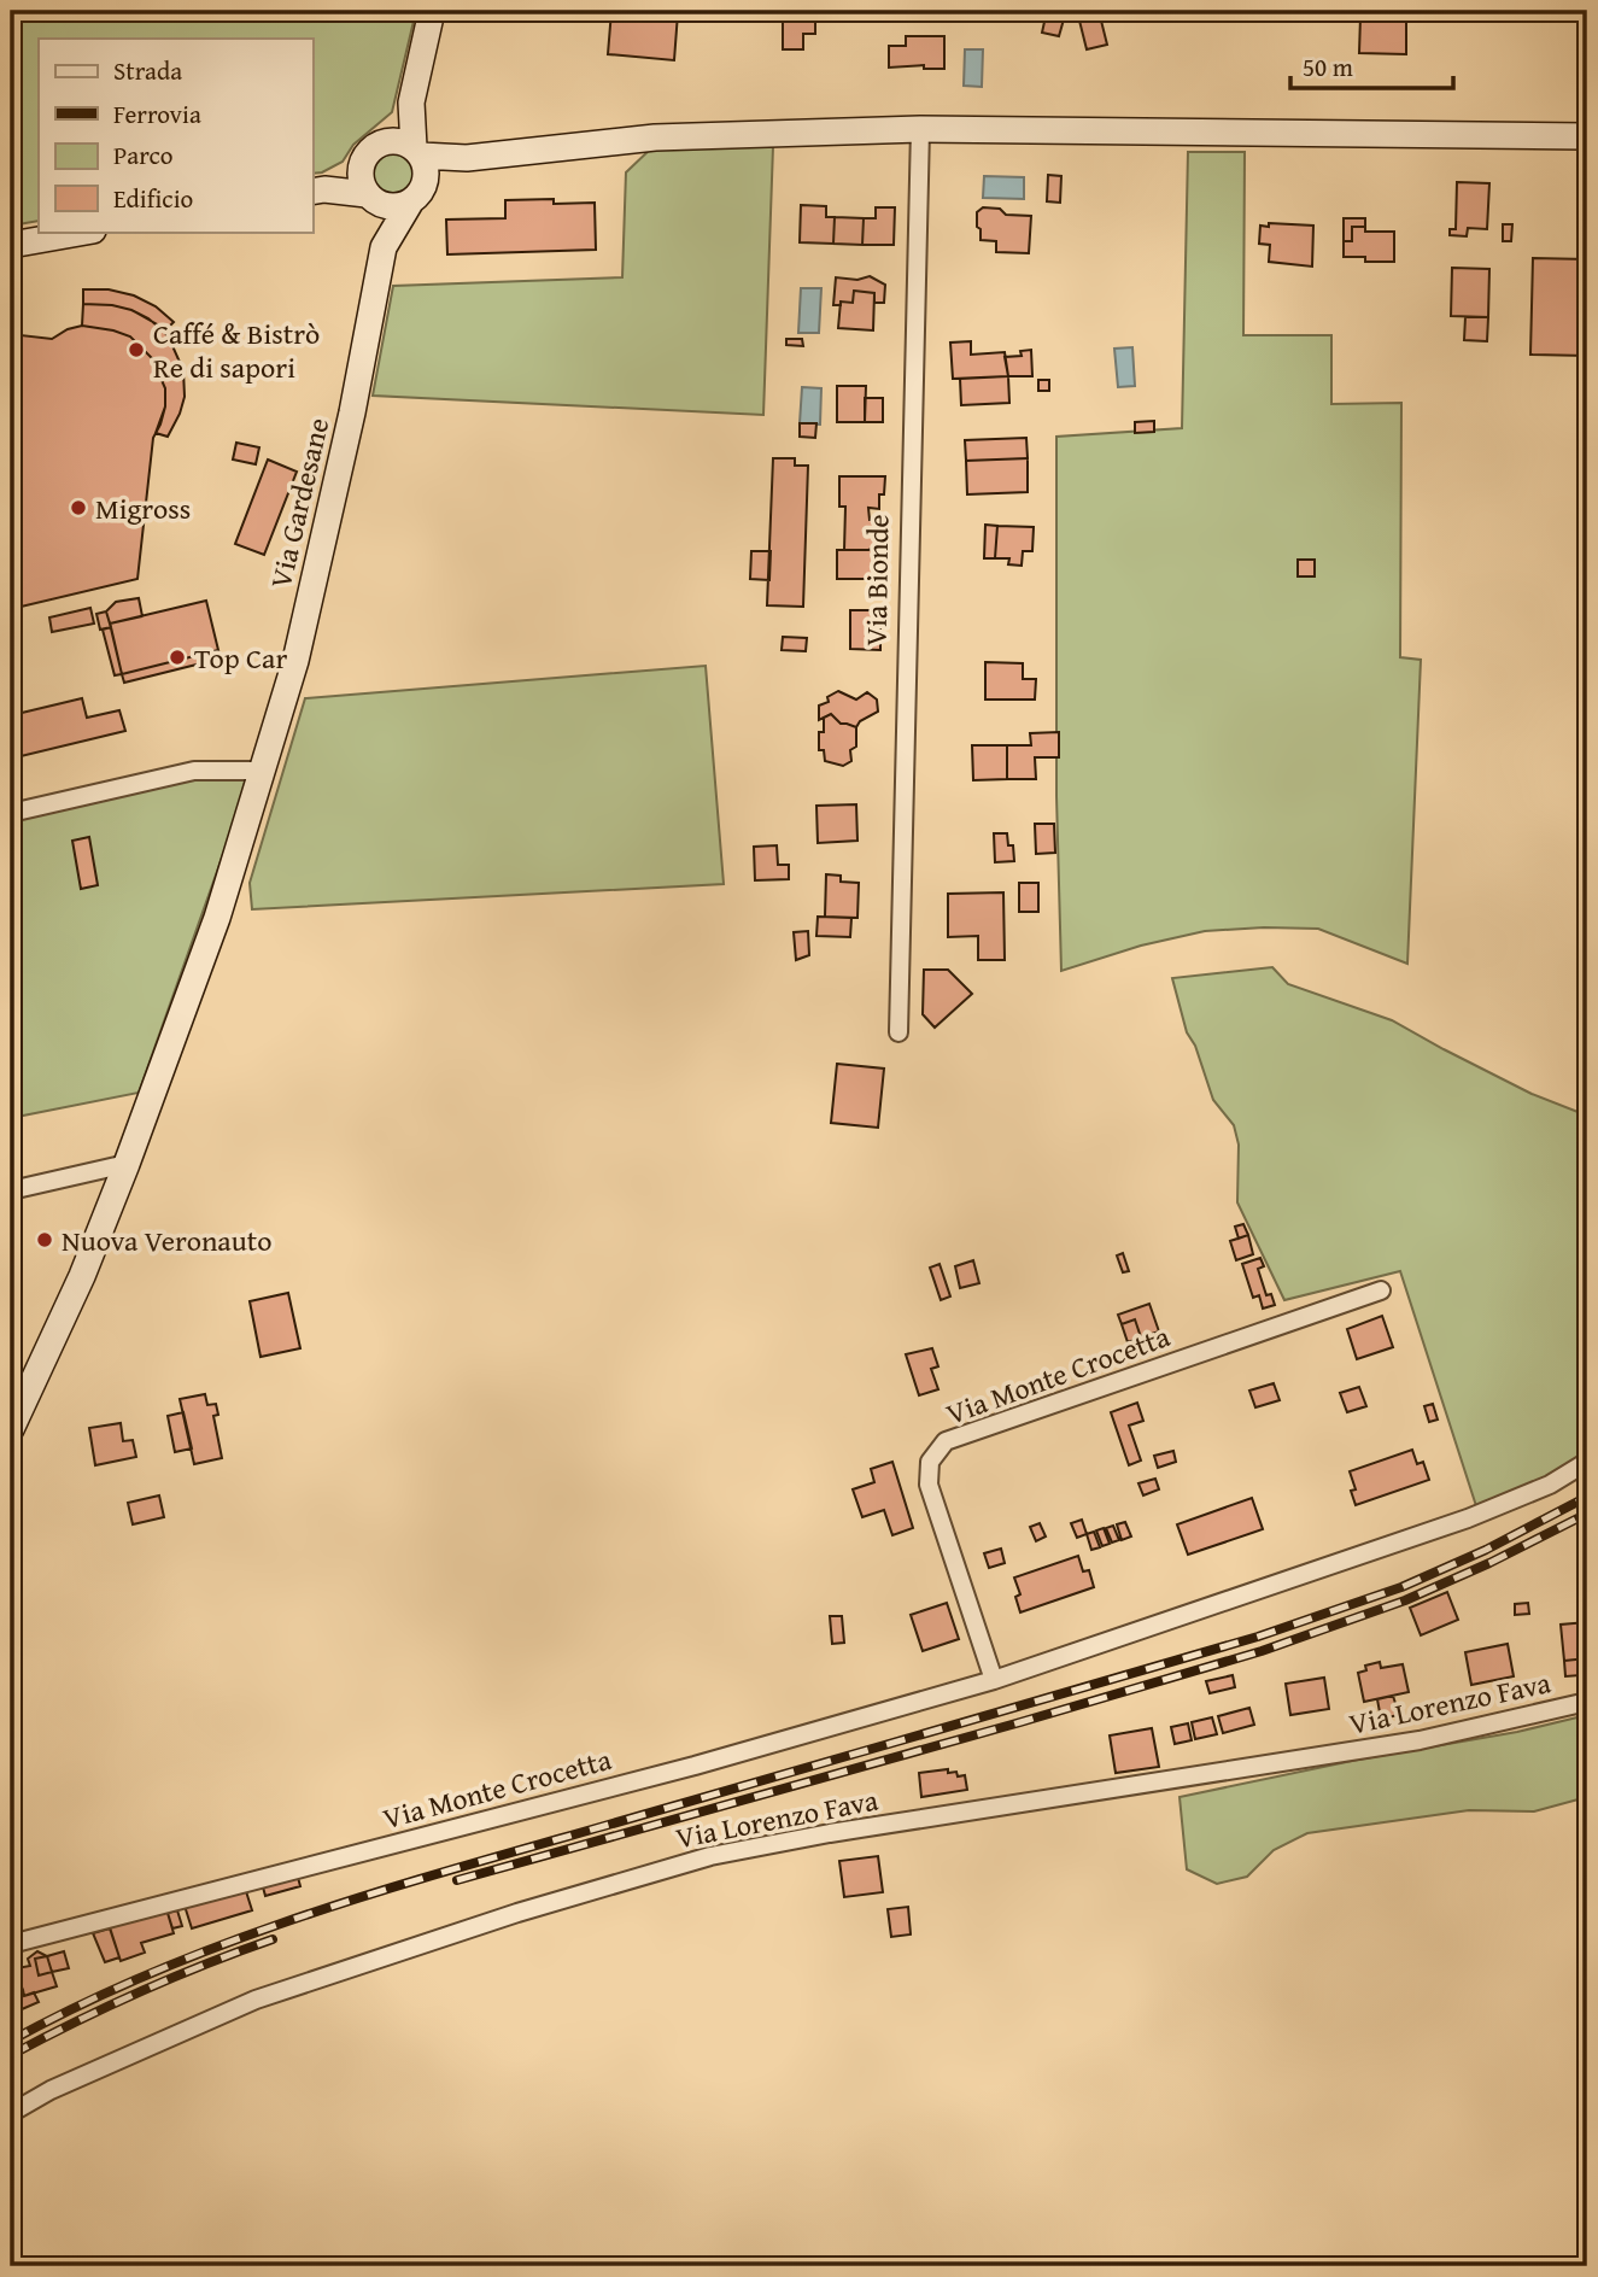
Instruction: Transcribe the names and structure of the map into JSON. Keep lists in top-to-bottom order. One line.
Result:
{"streets":{"main road":["Via Gardesane"],"street":["Via Bionde","Via Monte Crocetta","Via Lorenzo Fava"]},"places":["Caffé & Bistrò Re di sapori","Migross","Top Car","Nuova Veronauto"],"legend":["Strada","Ferrovia","Parco","Edificio"],"scale_bar":"50 m"}
